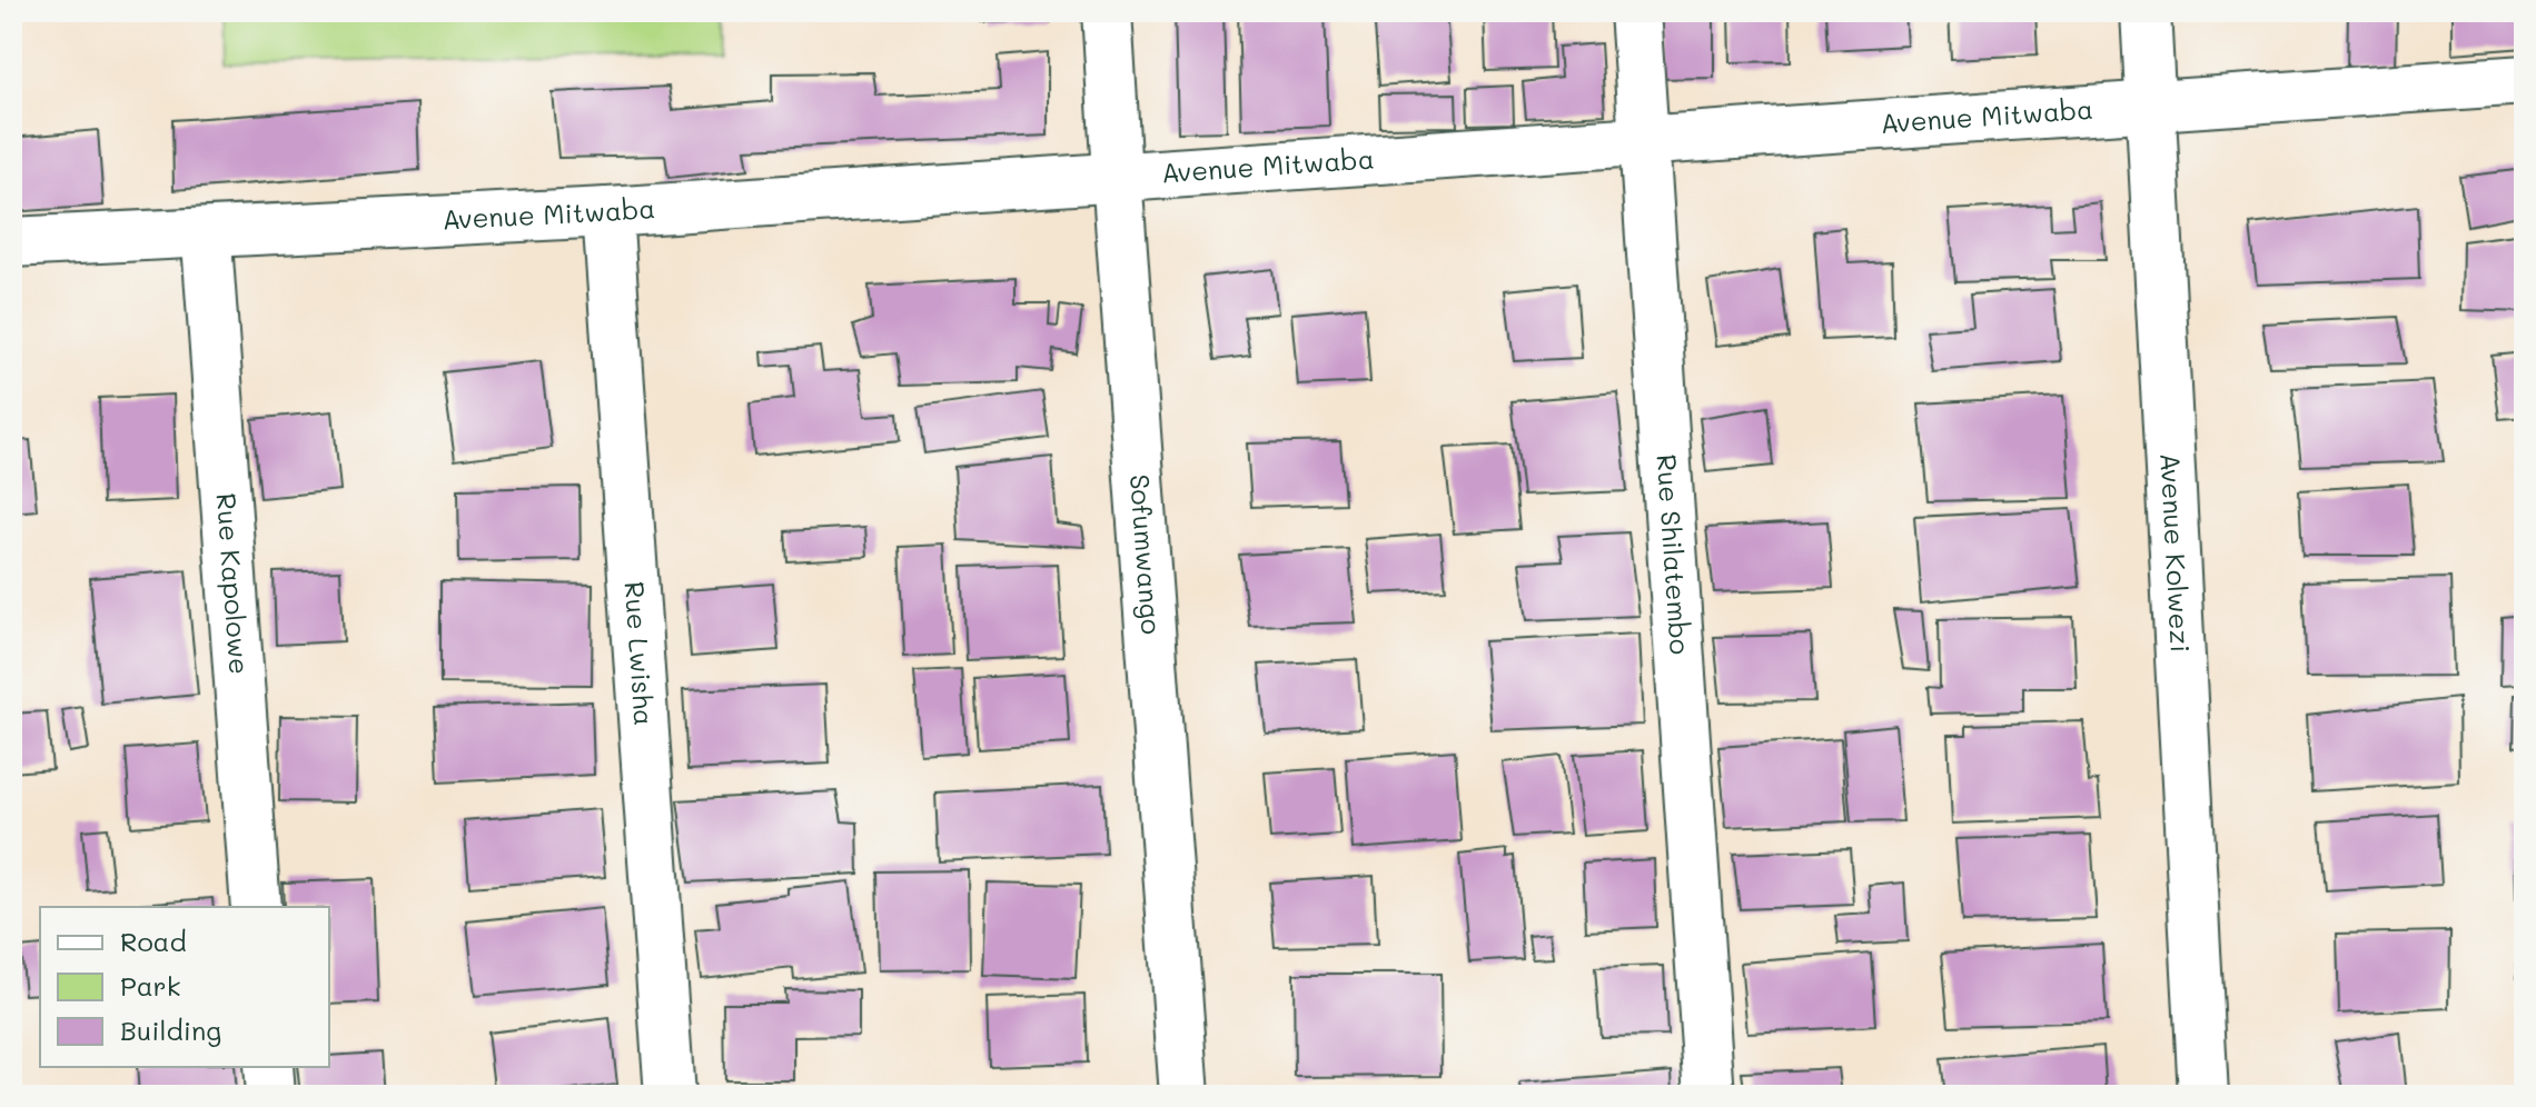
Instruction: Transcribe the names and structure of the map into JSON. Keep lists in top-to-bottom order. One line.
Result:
{"streets":{"street":["Avenue Mitwaba","Sofumwango","Rue Shilatembo","Avenue Kolwezi","Rue Kapolowe","Rue Lwisha"]},"crossings":[["Avenue Mitwaba","Sofumwango"],["Avenue Mitwaba","Rue Shilatembo"],["Avenue Mitwaba","Avenue Kolwezi"],["Avenue Mitwaba","Rue Lwisha"]],"legend":["Road","Park","Building"]}
